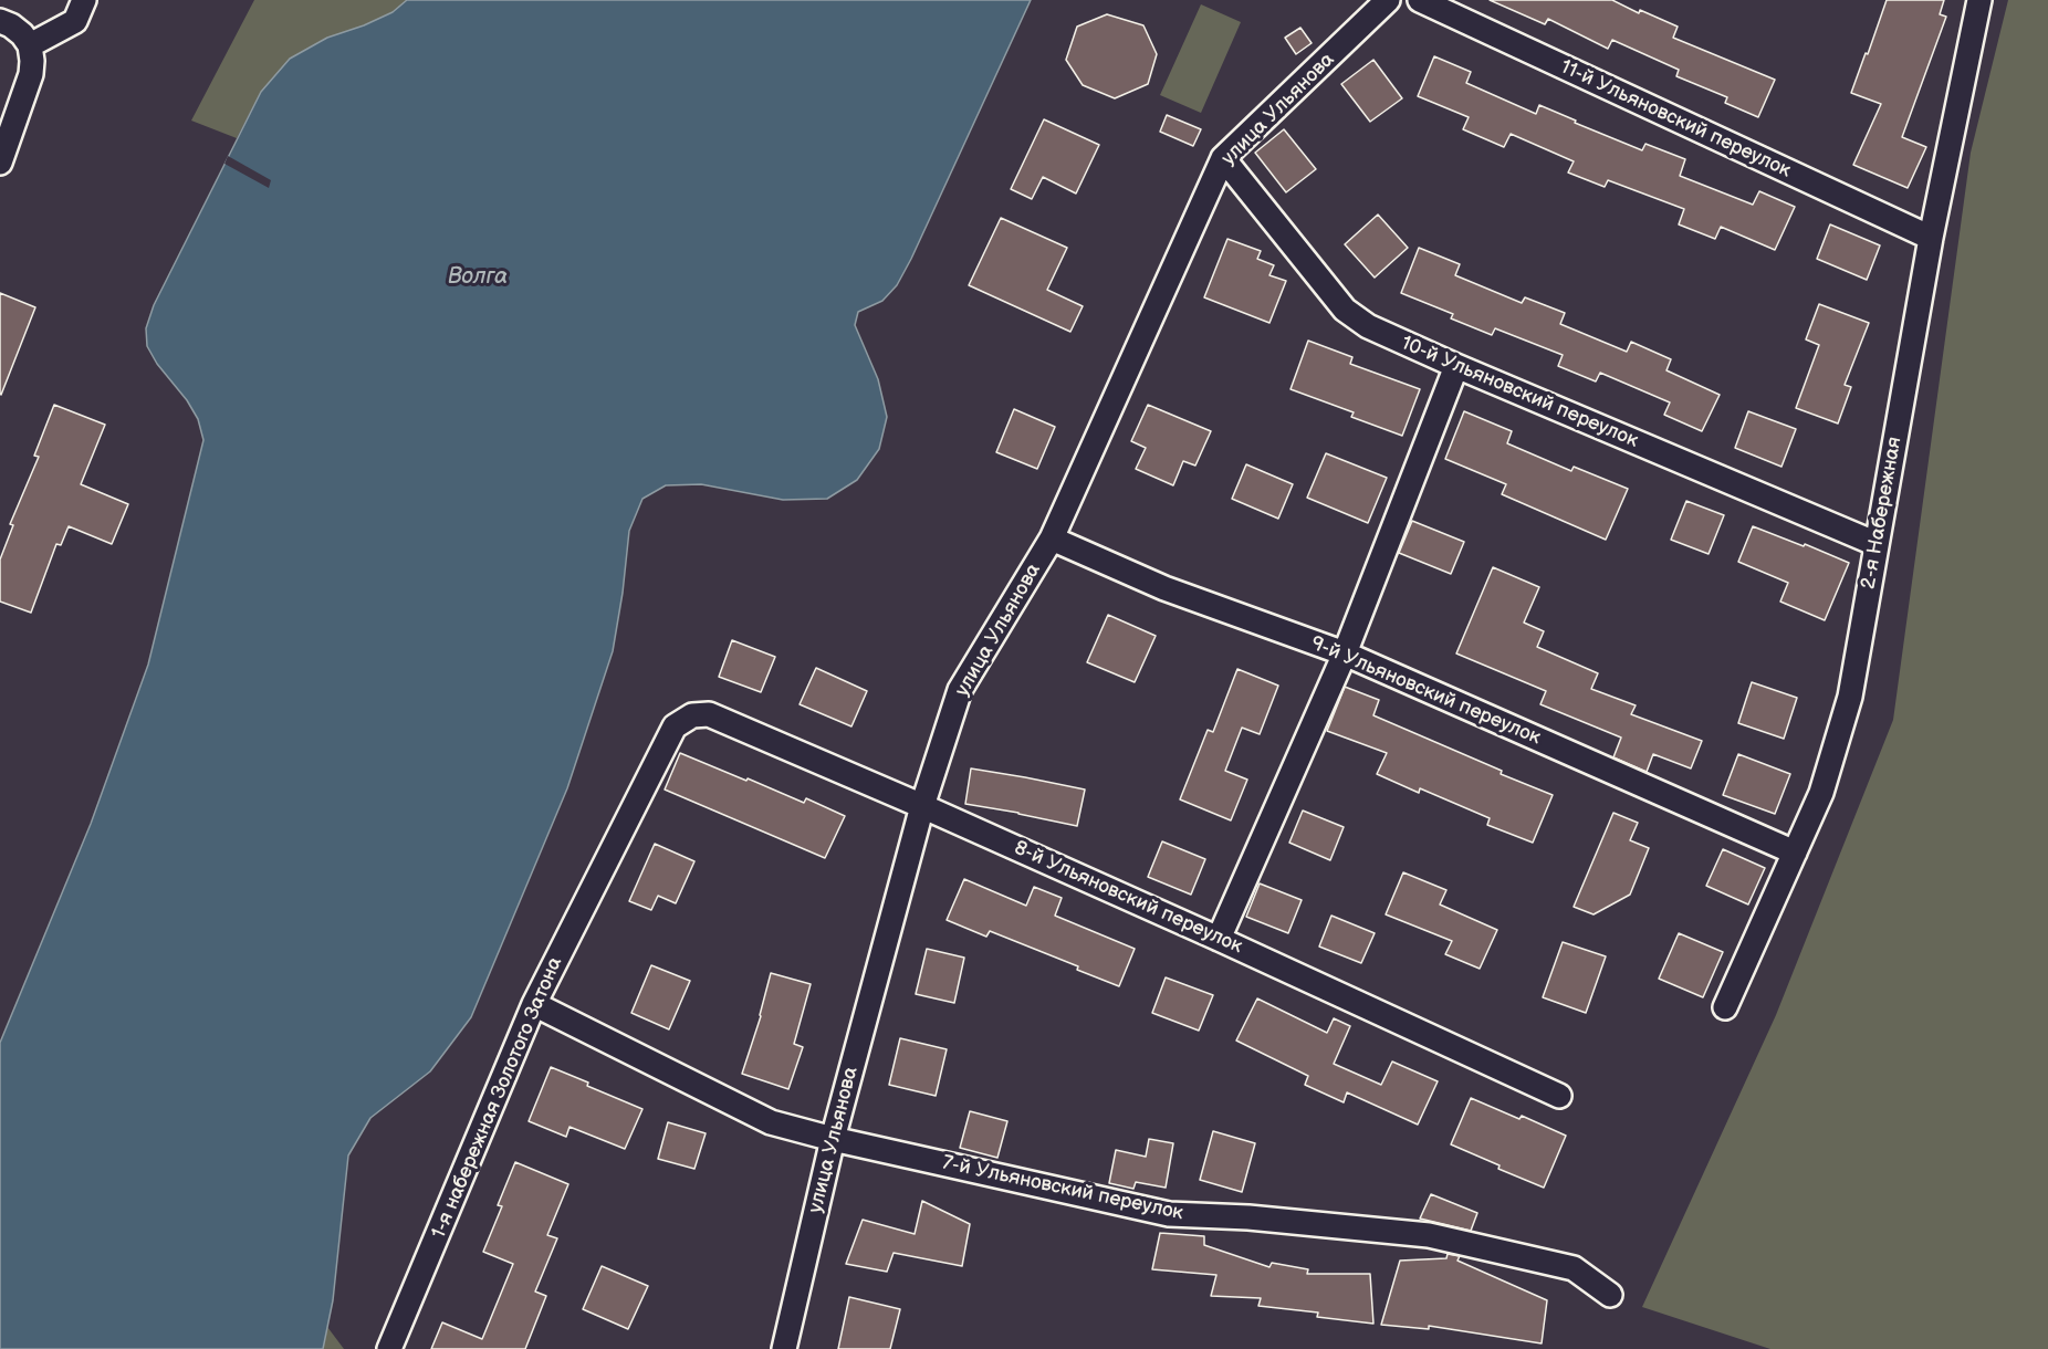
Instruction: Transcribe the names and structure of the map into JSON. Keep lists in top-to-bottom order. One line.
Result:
{"streets":{"street":["улица Ульянова","11-й Ульяновский переулок","10-й Ульяновский переулок","2-я Набережная","9-й Ульяновский переулок","8-й Ульяновский переулок","1-я набережная Золотого Затона","7-й Ульяновский переулок"]},"crossings":[["улица Ульянова","10-й Ульяновский переулок"],["улица Ульянова","9-й Ульяновский переулок"],["улица Ульянова","8-й Ульяновский переулок"],["улица Ульянова","7-й Ульяновский переулок"],["11-й Ульяновский переулок","2-я Набережная"],["10-й Ульяновский переулок","2-я Набережная"],["2-я Набережная","9-й Ульяновский переулок"],["8-й Ульяновский переулок","1-я набережная Золотого Затона"],["1-я набережная Золотого Затона","7-й Ульяновский переулок"]],"water":["Волга"]}
